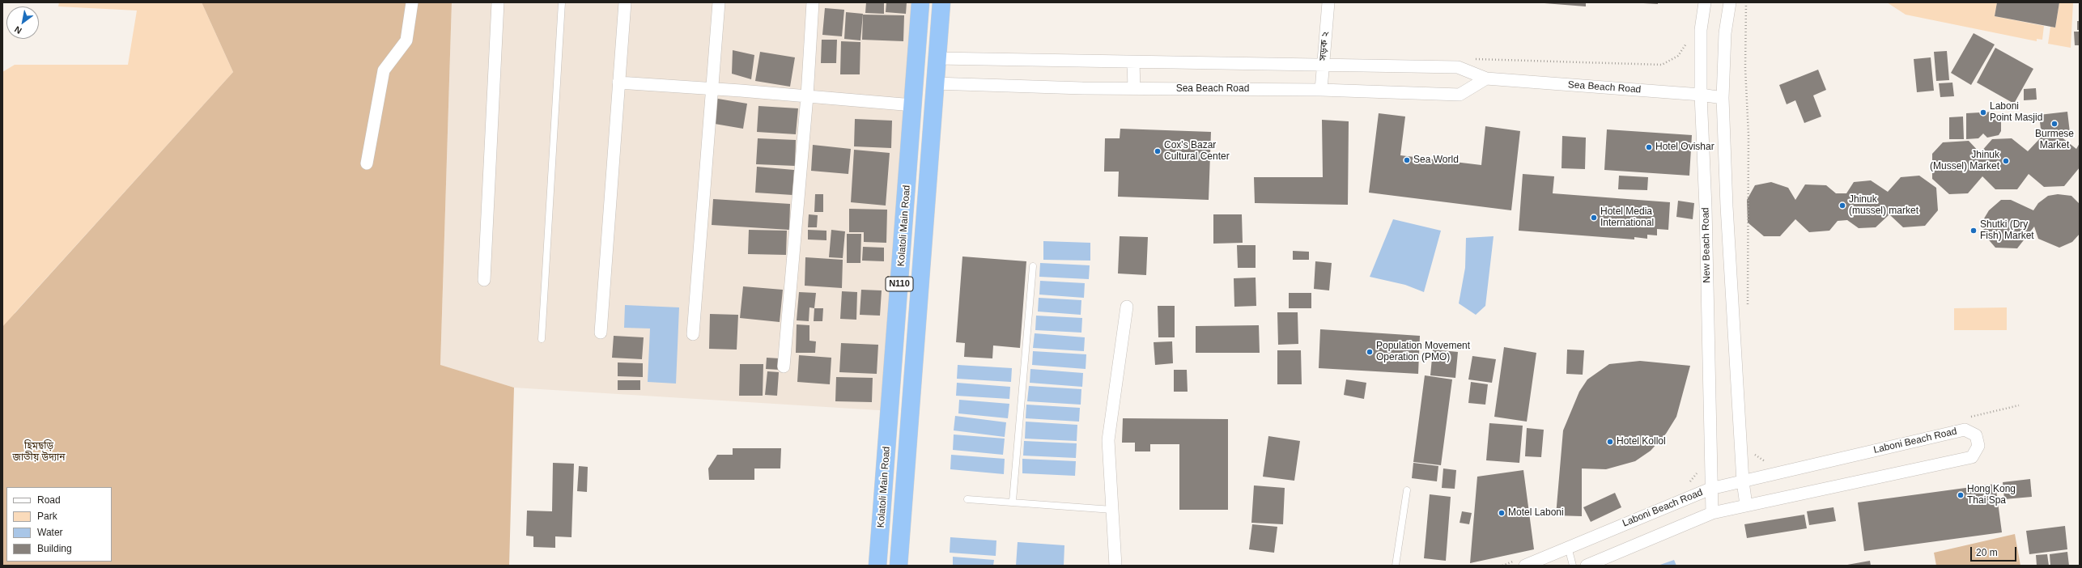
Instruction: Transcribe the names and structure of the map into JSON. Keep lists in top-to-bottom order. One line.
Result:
{"streets":{"highway":["Kolatoli Main Road","N110"],"street":["সড়ক ২","Sea Beach Road","New Beach Road","Laboni Beach Road"]},"crossings":[["সড়ক ২","Sea Beach Road"],["Sea Beach Road","Kolatoli Main Road"],["Sea Beach Road","New Beach Road"],["New Beach Road","Laboni Beach Road"]],"parks":["হিমছড়ি জাতীয় উদ্যান"],"places":["Laboni Point Masjid","Burmese Market","Hotel Ovishar","Cox's Bazar Cultural Center","Sea World","Jhinuk (Mussel) Market","Jhinuk (mussel) market","Hotel Media International","Shutki (Dry Fish) Market","Population Movement Operation (PMO)","Hotel Kollol","Hong Kong Thai Spa","Motel Laboni"],"legend":["Road","Park","Water","Building"],"scale_bar":"20 m","north":"bottom left"}
